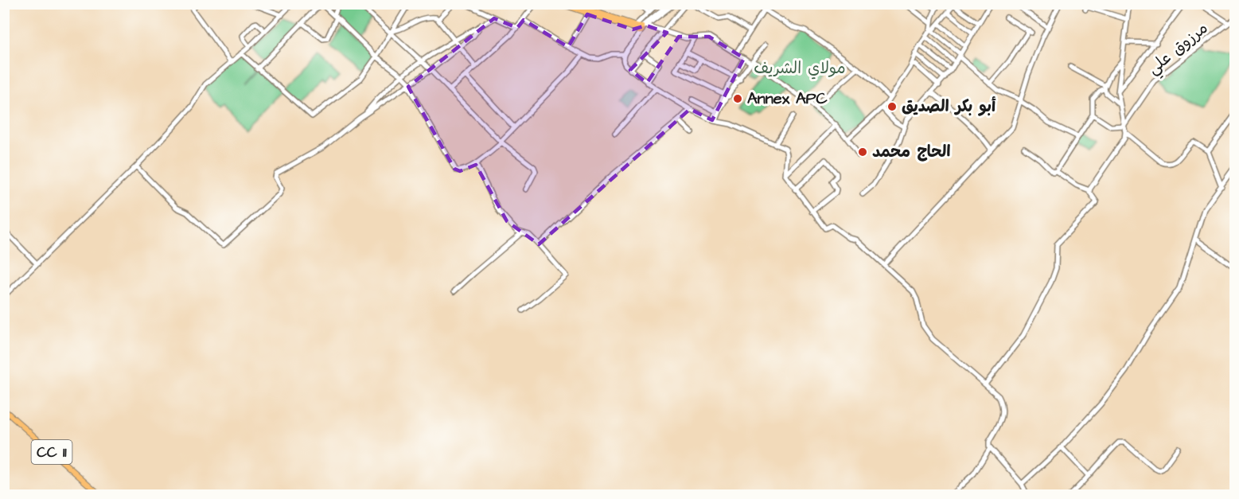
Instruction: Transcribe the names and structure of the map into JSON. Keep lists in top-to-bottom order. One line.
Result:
{"streets":{"main road":["CC 11"],"street":["مرزوق علي"]},"parks":["مولاي الشريف"],"places":["Annex APC","أبو بكر الصديق","الحاج محمد"]}
